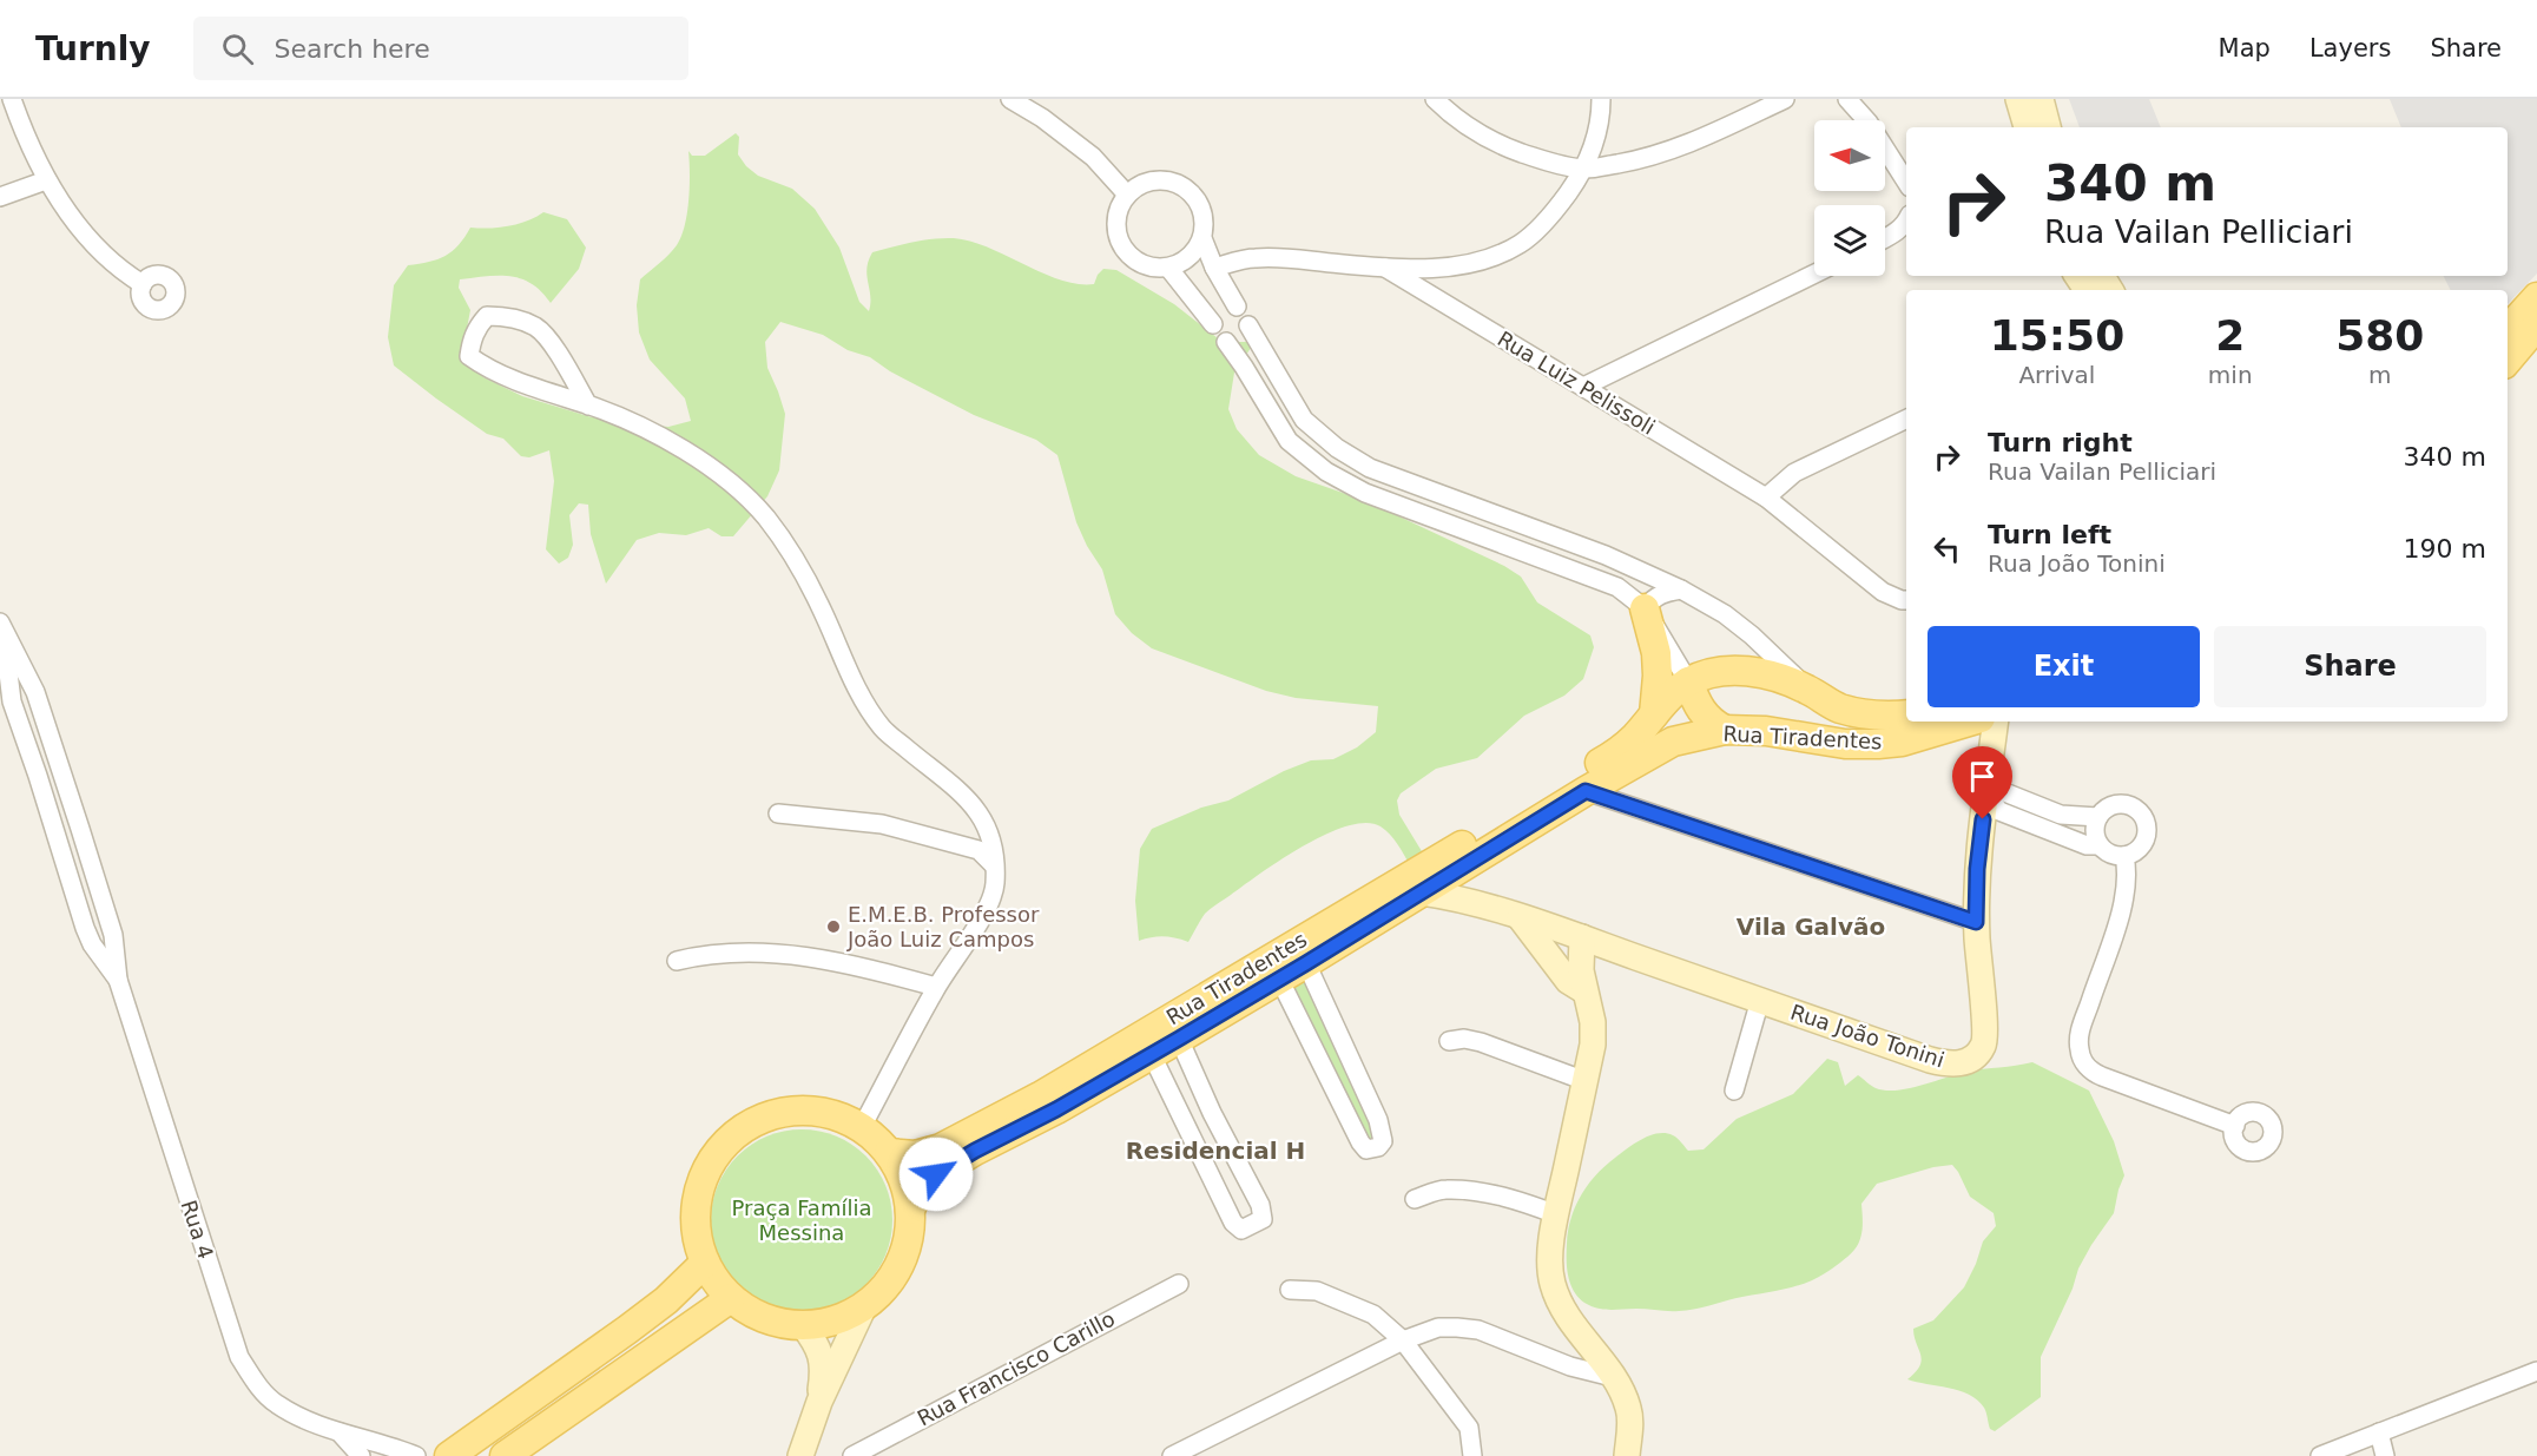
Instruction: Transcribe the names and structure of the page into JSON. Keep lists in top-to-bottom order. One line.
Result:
{"streets":{"main road":["Rua Tiradentes"],"street":["Rua Luiz Pelissoli","Rua João Tonini","Rua 4","Rua Francisco Carillo"]},"crossings":[["Rua Tiradentes","Rua João Tonini"]],"districts":["Vila Galvão","Residencial H"],"parks":["Praça Família Messina"],"places":["E.M.E.B. Professor João Luiz Campos"],"north":"left","page":{"header":"Turnly","search":"Search here","nav":["Map","Layers","Share"],"turn":["340 m","Rua Vailan Pelliciari"],"eta":["15:50","Arrival","2","min","580","m"],"list":[{"name":"Turn right","note":"Rua Vailan Pelliciari","value":"340 m"},{"name":"Turn left","note":"Rua João Tonini","value":"190 m"}],"buttons":["Exit","Share"]}}
